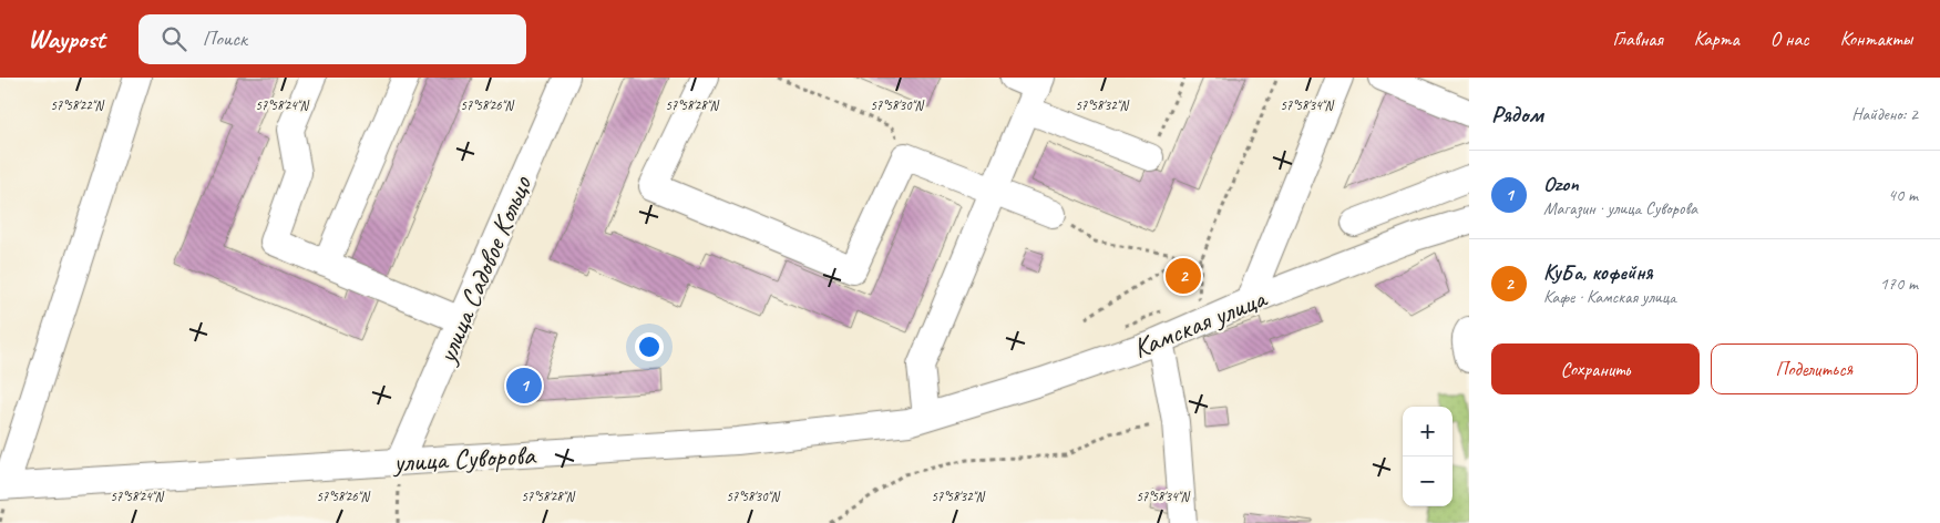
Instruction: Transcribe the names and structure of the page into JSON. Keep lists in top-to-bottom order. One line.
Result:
{"streets":{"street":["улица Садовое Кольцо","Камская улица","улица Суворова"]},"crossings":[["улица Садовое Кольцо","улица Суворова"],["Камская улица","улица Суворова"]],"page":{"header":"Waypost","search":"Поиск","nav":["Главная","Карта","О нас","Контакты"],"heading":["Рядом","Найдено: 2"],"list":[{"mark":"1","name":"Ozon","note":"Магазин · улица Суворова","value":"40 m"},{"mark":"2","name":"КуБа, кофейня","note":"Кафе · Камская улица","value":"170 m"}],"pins":["2","1"],"buttons":["Сохранить","Поделиться"],"map_buttons":["+","−"]},"coordinates":["57°58'22\"N","57°58'24\"N","57°58'26\"N","57°58'28\"N","57°58'30\"N","57°58'32\"N","57°58'34\"N"]}
